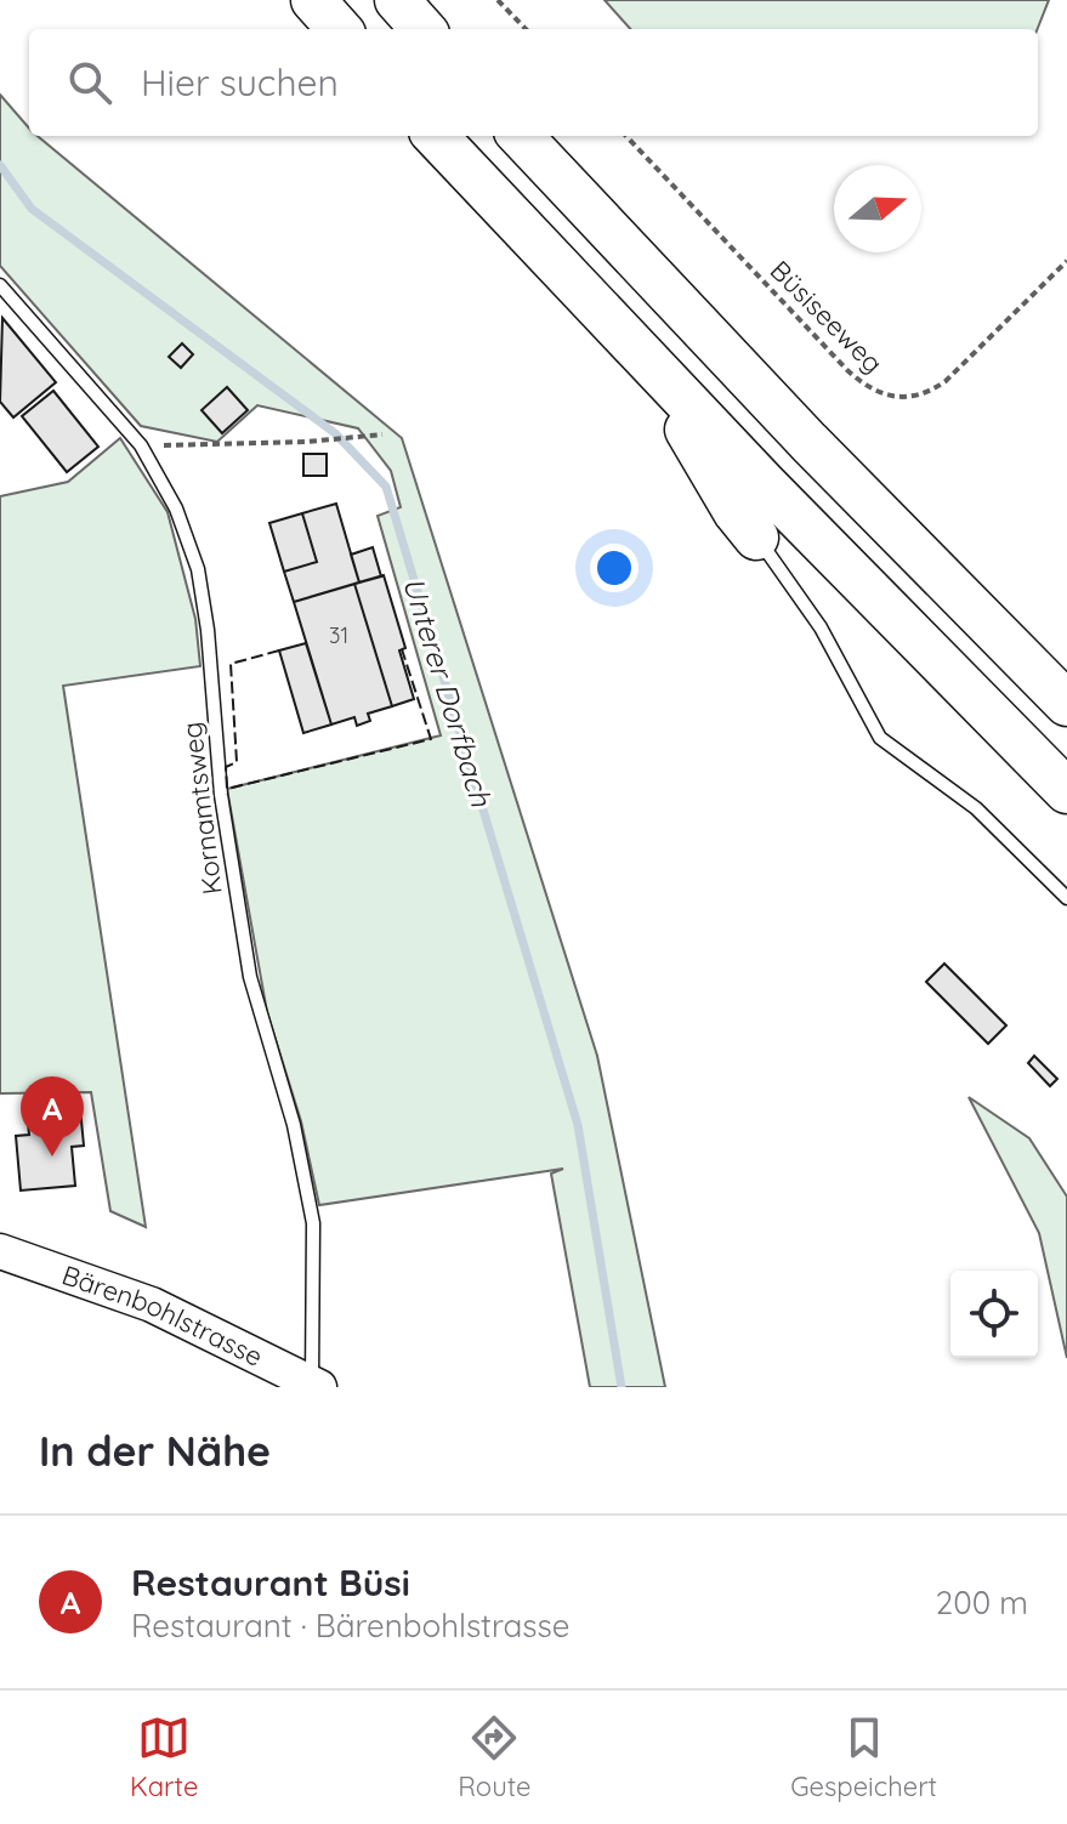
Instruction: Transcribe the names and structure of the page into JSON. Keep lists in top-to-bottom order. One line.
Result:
{"streets":{"street":["Bärenbohlstrasse"],"lane":["Kornamtsweg"],"path":["Büsiseeweg"]},"crossings":[["Kornamtsweg","Bärenbohlstrasse"]],"water":["Unterer Dorfbach"],"house_numbers":["31"],"north":"right","page":{"search":"Hier suchen","pins":"A","heading":"In der Nähe","list":[{"mark":"A","name":"Restaurant Büsi","note":"Restaurant · Bärenbohlstrasse","value":"200 m"}],"nav":["Karte","Route","Gespeichert"]}}
